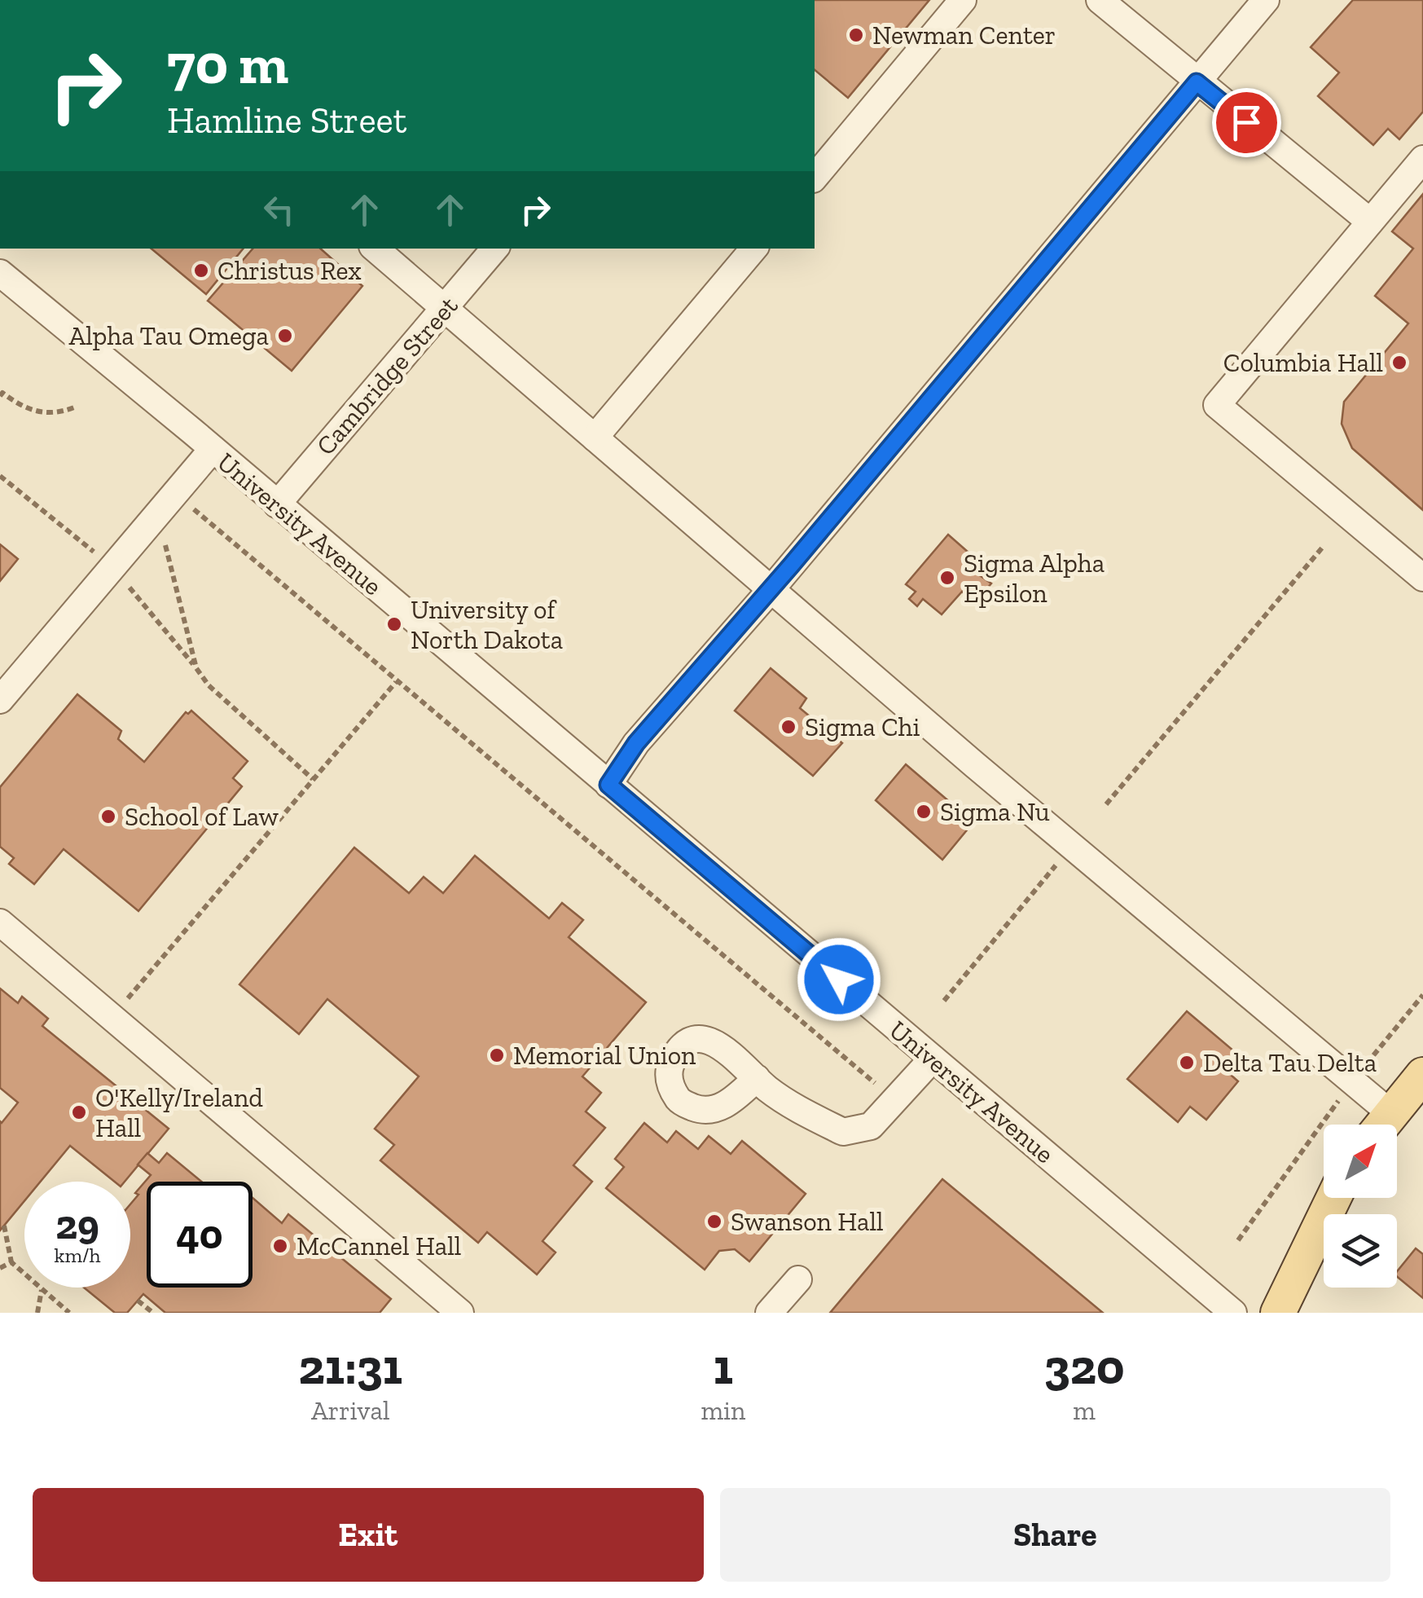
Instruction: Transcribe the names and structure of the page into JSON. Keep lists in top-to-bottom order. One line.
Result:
{"streets":{"street":["Cambridge Street","University Avenue"]},"crossings":[["Cambridge Street","University Avenue"]],"places":["Newman Center","Christus Rex","Alpha Tau Omega","Columbia Hall","Sigma Alpha Epsilon","University of North Dakota","Sigma Chi","Sigma Nu","School of Law","Memorial Union","Delta Tau Delta","O'Kelly/Ireland Hall","Swanson Hall","McCannel Hall"],"north":"top right","page":{"turn":["70 m","Hamline Street"],"speed":"29 km/h","limit":"40","eta":["21:31","Arrival","1","min","320","m"],"buttons":["Exit","Share"]}}
